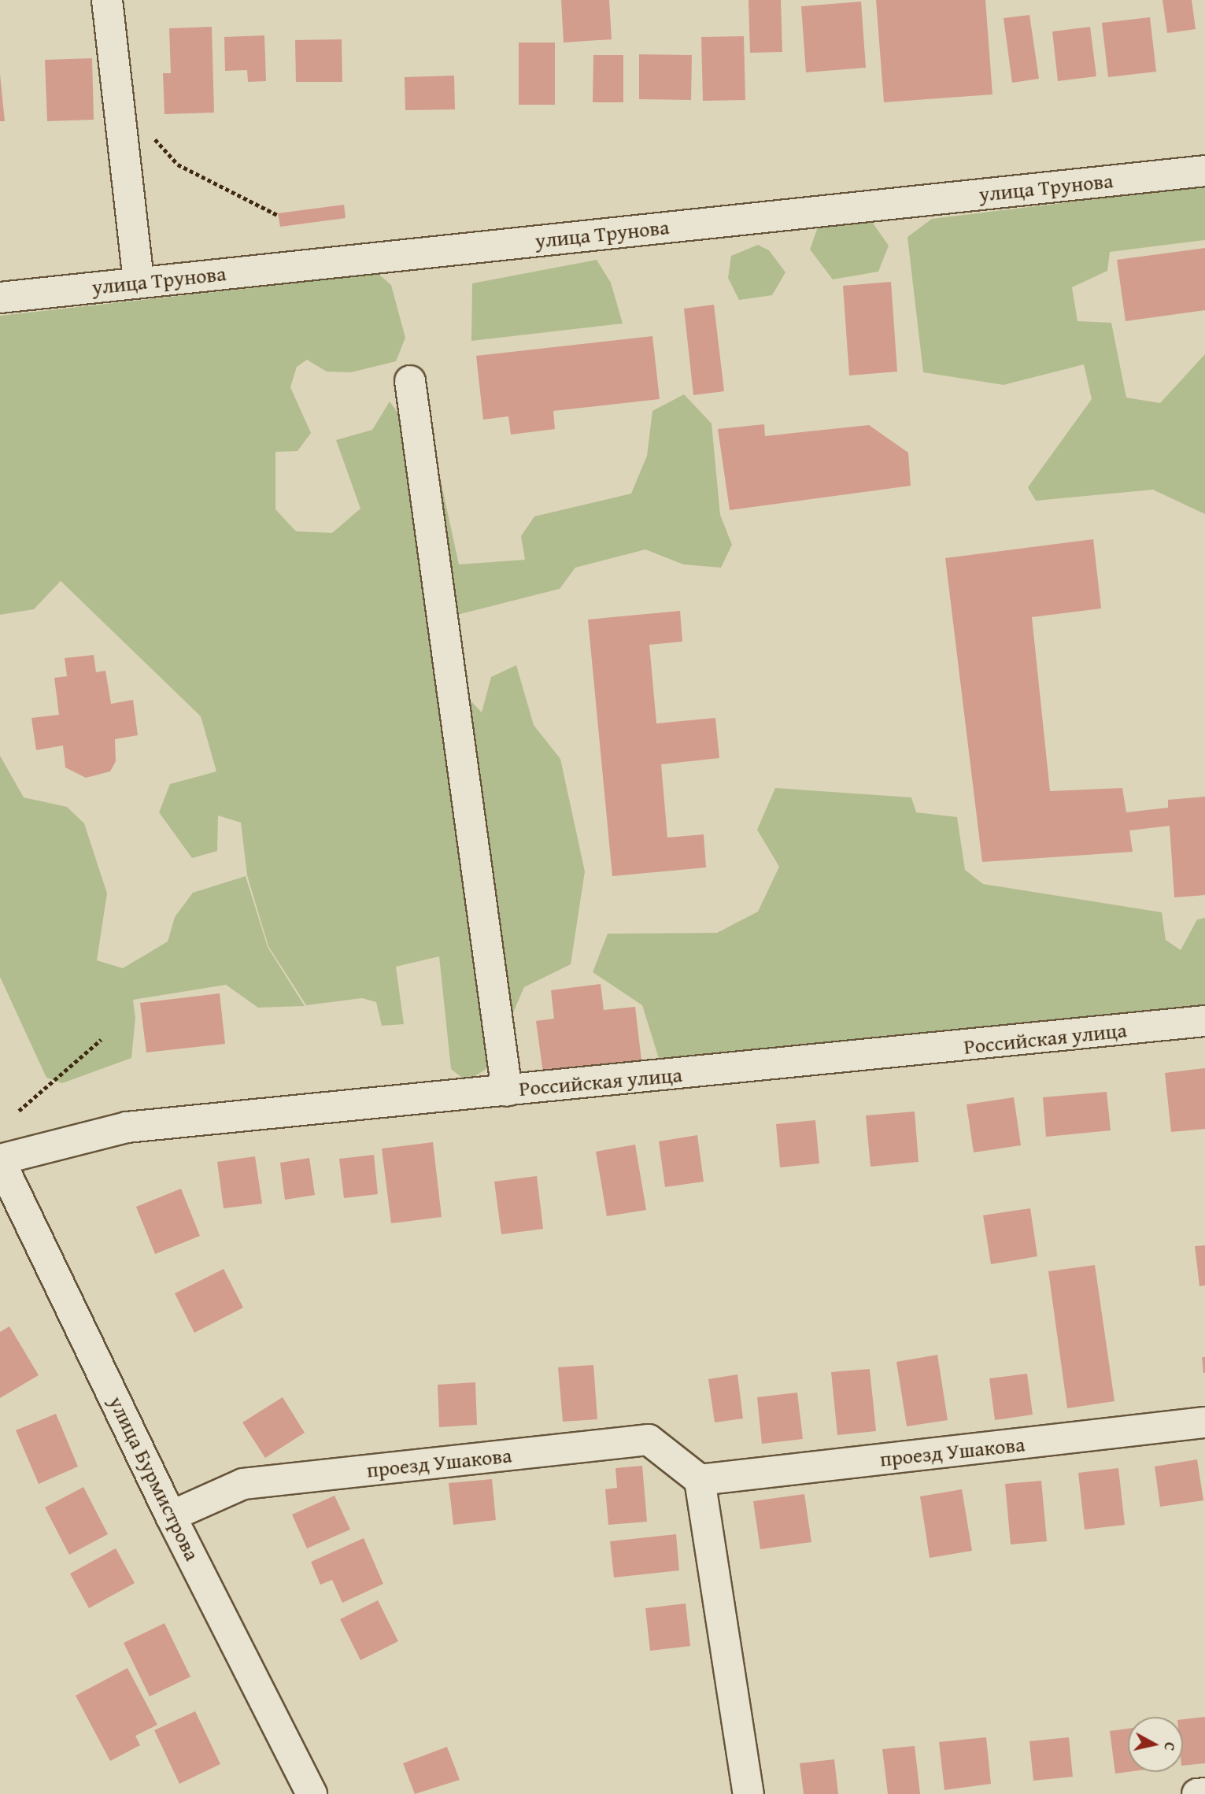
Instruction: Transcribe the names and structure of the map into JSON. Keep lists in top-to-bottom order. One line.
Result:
{"streets":{"street":["улица Трунова","Российская улица","проезд Ушакова","улица Бурмистрова"]},"crossings":[["Российская улица","улица Бурмистрова"],["проезд Ушакова","улица Бурмистрова"]],"north":"right"}
